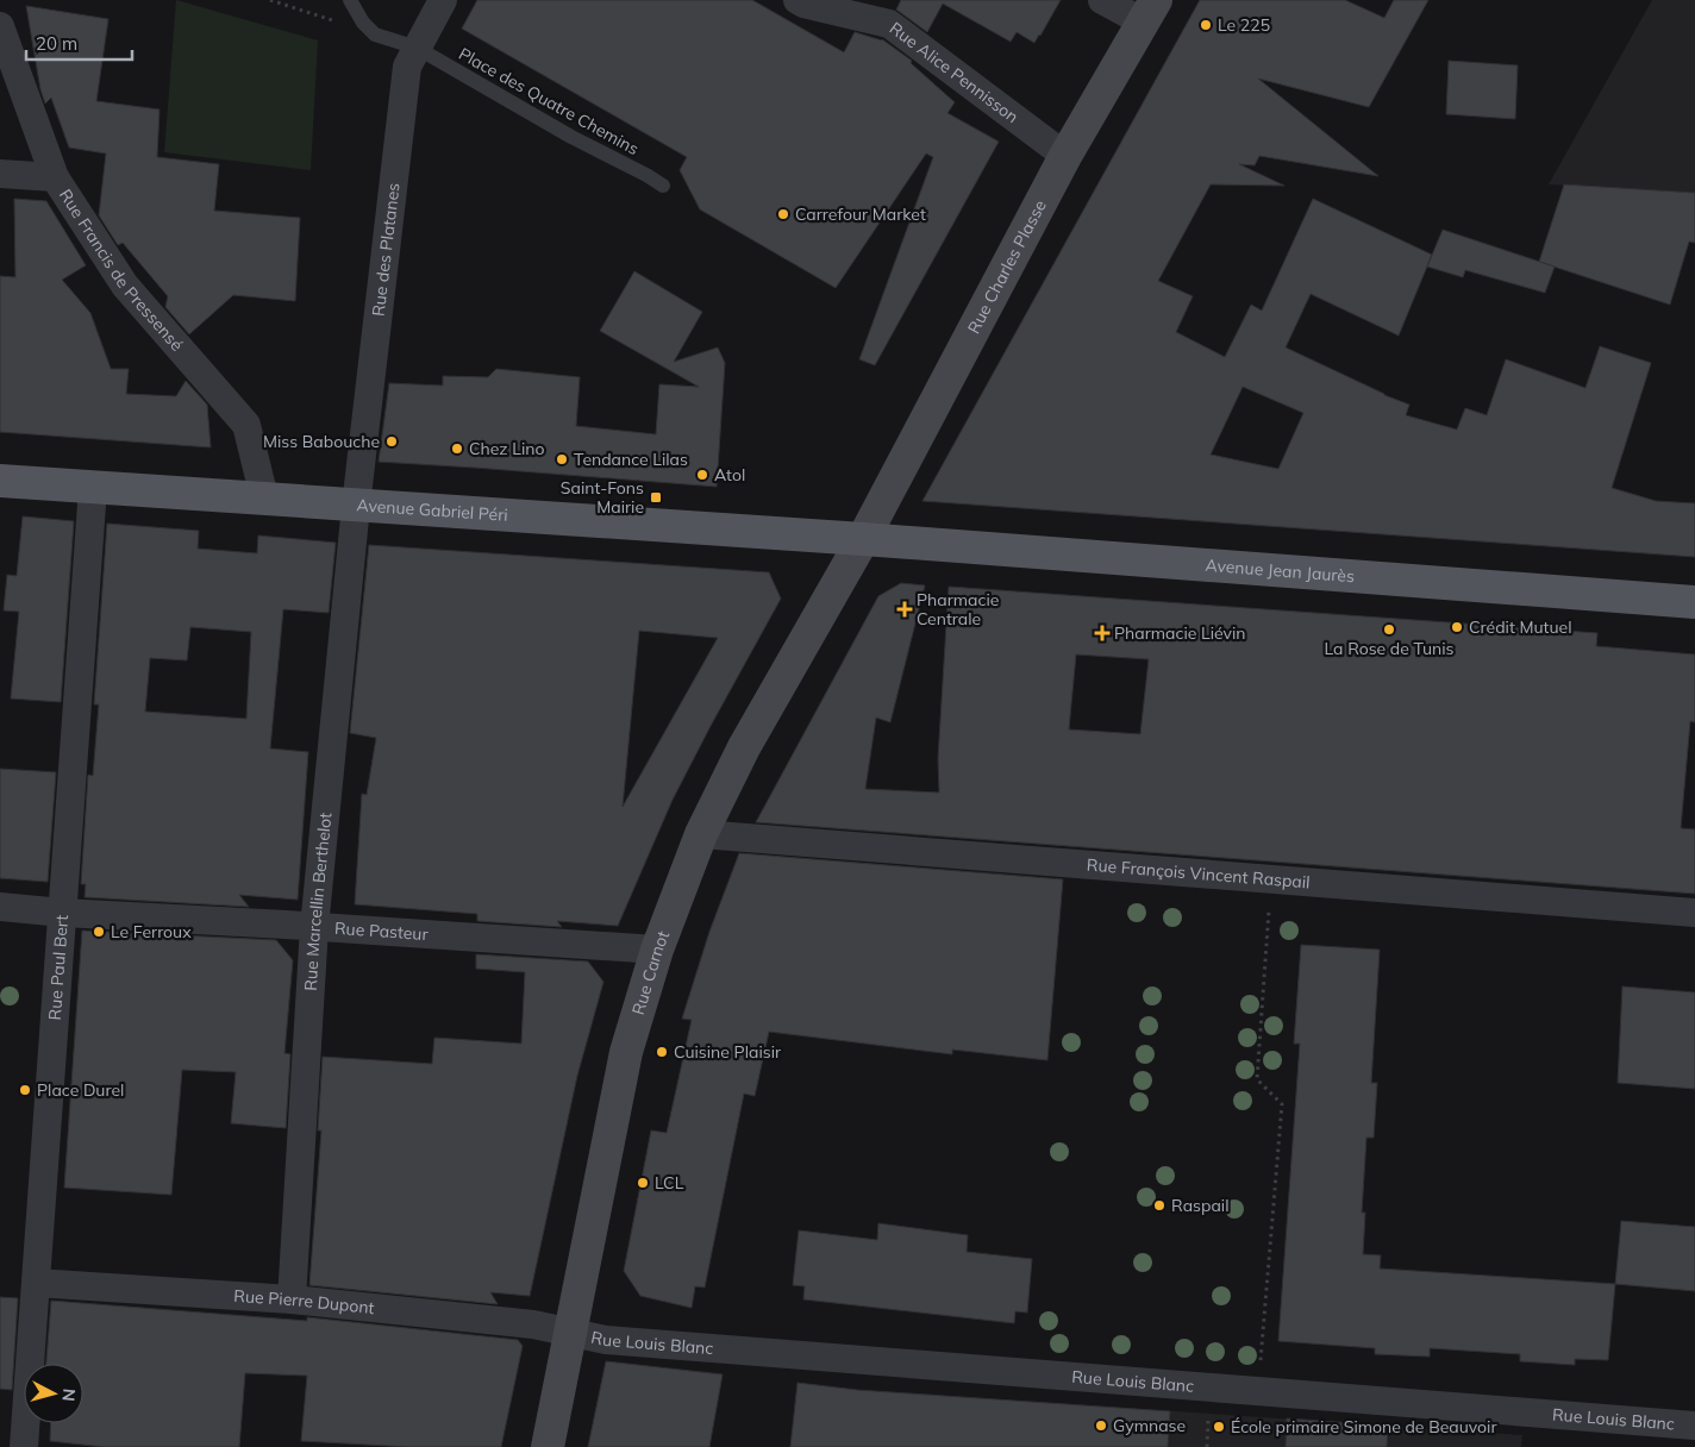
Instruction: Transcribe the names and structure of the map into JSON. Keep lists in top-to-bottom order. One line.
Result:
{"streets":{"main road":["Rue Charles Plasse","Avenue Gabriel Péri","Avenue Jean Jaurès","Rue Carnot"],"street":["Rue Alice Pennisson","Rue des Platanes","Rue Francis de Pressensé","Rue François Vincent Raspail","Rue Marcellin Berthelot","Rue Pasteur","Rue Paul Bert","Rue Pierre Dupont","Rue Louis Blanc"],"lane":["Place des Quatre Chemins"]},"crossings":[["Rue Alice Pennisson","Rue Charles Plasse"],["Place des Quatre Chemins","Rue des Platanes"],["Rue des Platanes","Avenue Gabriel Péri"],["Rue des Platanes","Rue Marcellin Berthelot"],["Rue Charles Plasse","Avenue Gabriel Péri"],["Rue Charles Plasse","Avenue Jean Jaurès"],["Rue Charles Plasse","Rue Carnot"],["Rue Francis de Pressensé","Avenue Gabriel Péri"],["Avenue Gabriel Péri","Avenue Jean Jaurès"],["Avenue Gabriel Péri","Rue Marcellin Berthelot"],["Avenue Gabriel Péri","Rue Paul Bert"],["Avenue Gabriel Péri","Rue Carnot"],["Avenue Jean Jaurès","Rue Carnot"],["Rue François Vincent Raspail","Rue Carnot"],["Rue Marcellin Berthelot","Rue Pasteur"],["Rue Marcellin Berthelot","Rue Pierre Dupont"],["Rue Pasteur","Rue Paul Bert"],["Rue Pasteur","Rue Carnot"],["Rue Paul Bert","Rue Pierre Dupont"],["Rue Carnot","Rue Pierre Dupont"],["Rue Carnot","Rue Louis Blanc"],["Rue Pierre Dupont","Rue Louis Blanc"]],"places":{"other":["Le 225","Carrefour Market","Miss Babouche","Chez Lino","Tendance Lilas","Atol","Crédit Mutuel","La Rose de Tunis","Le Ferroux","Cuisine Plaisir","Place Durel","LCL","Raspail","Gymnase","École primaire Simone de Beauvoir"],"transit":["Saint-Fons Mairie"],"health":["Pharmacie Centrale","Pharmacie Liévin"]},"scale_bar":"20 m","north":"right"}
